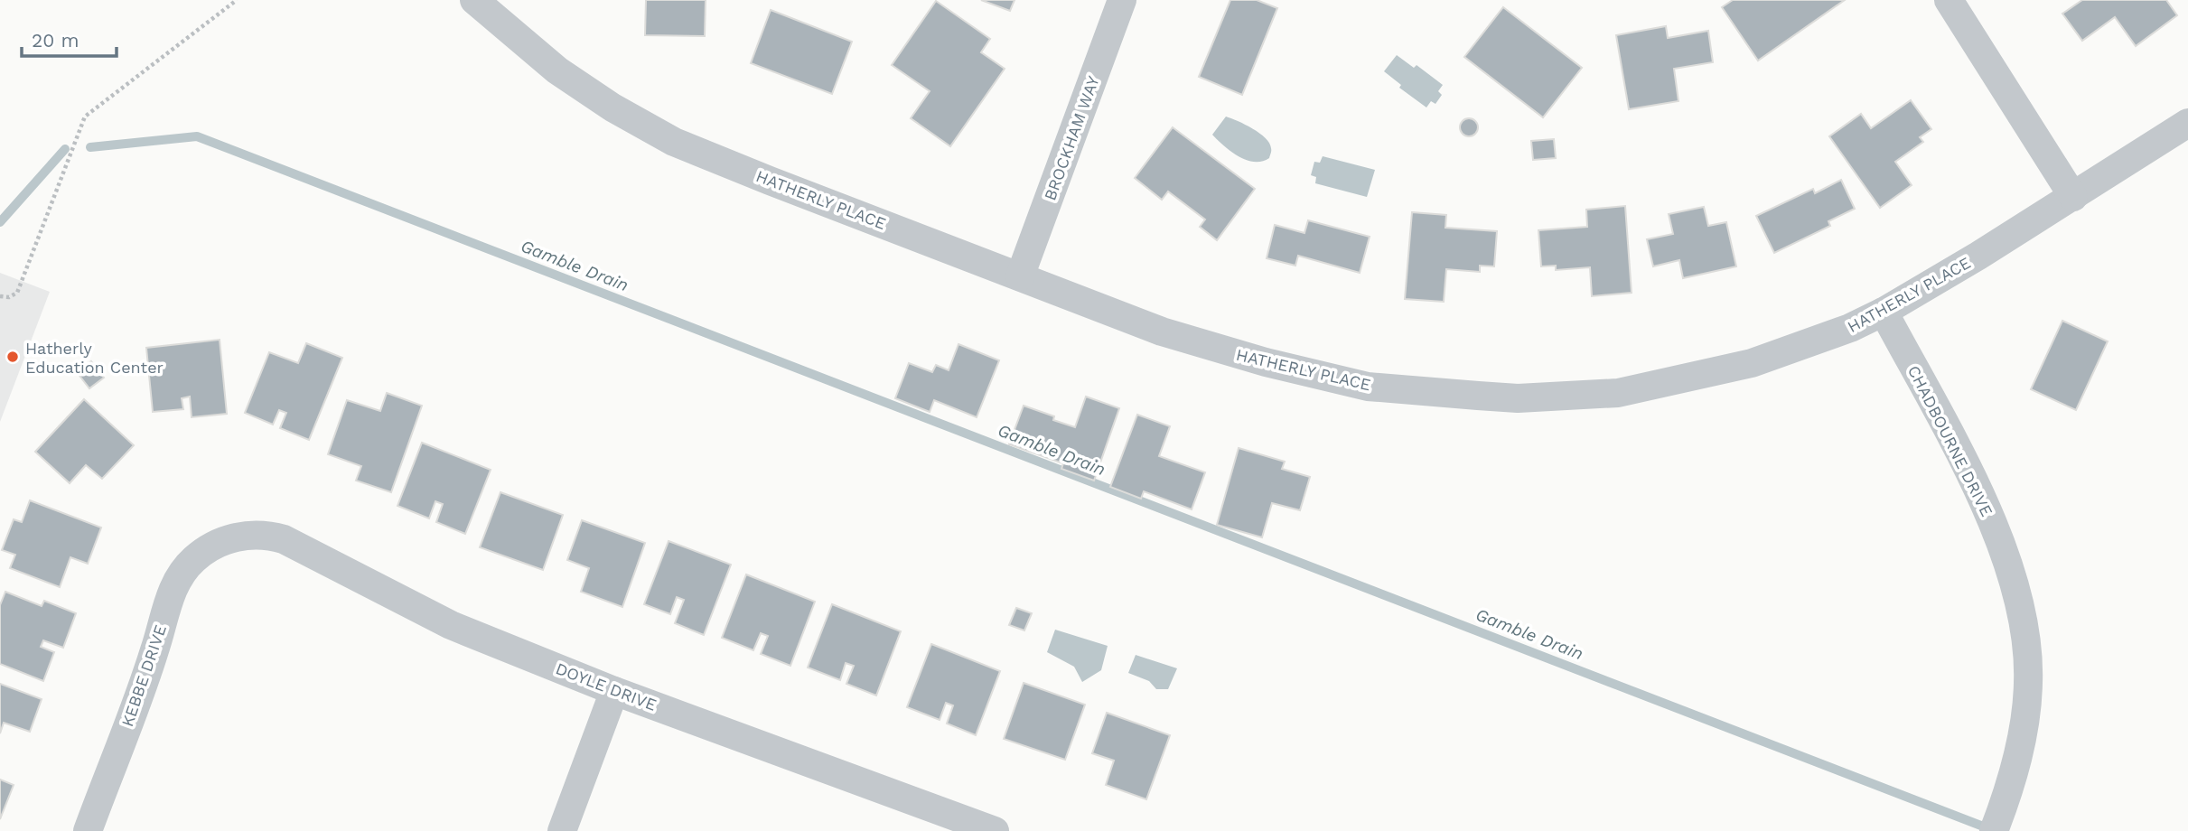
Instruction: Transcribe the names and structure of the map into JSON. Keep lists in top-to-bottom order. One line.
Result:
{"streets":{"street":["BROCKHAM WAY","HATHERLY PLACE","CHADBOURNE DRIVE","KEBBE DRIVE","DOYLE DRIVE"]},"crossings":[["BROCKHAM WAY","HATHERLY PLACE"],["HATHERLY PLACE","CHADBOURNE DRIVE"],["KEBBE DRIVE","DOYLE DRIVE"]],"water":["Gamble Drain"],"places":["Hatherly Education Center"],"scale_bar":"20 m"}
